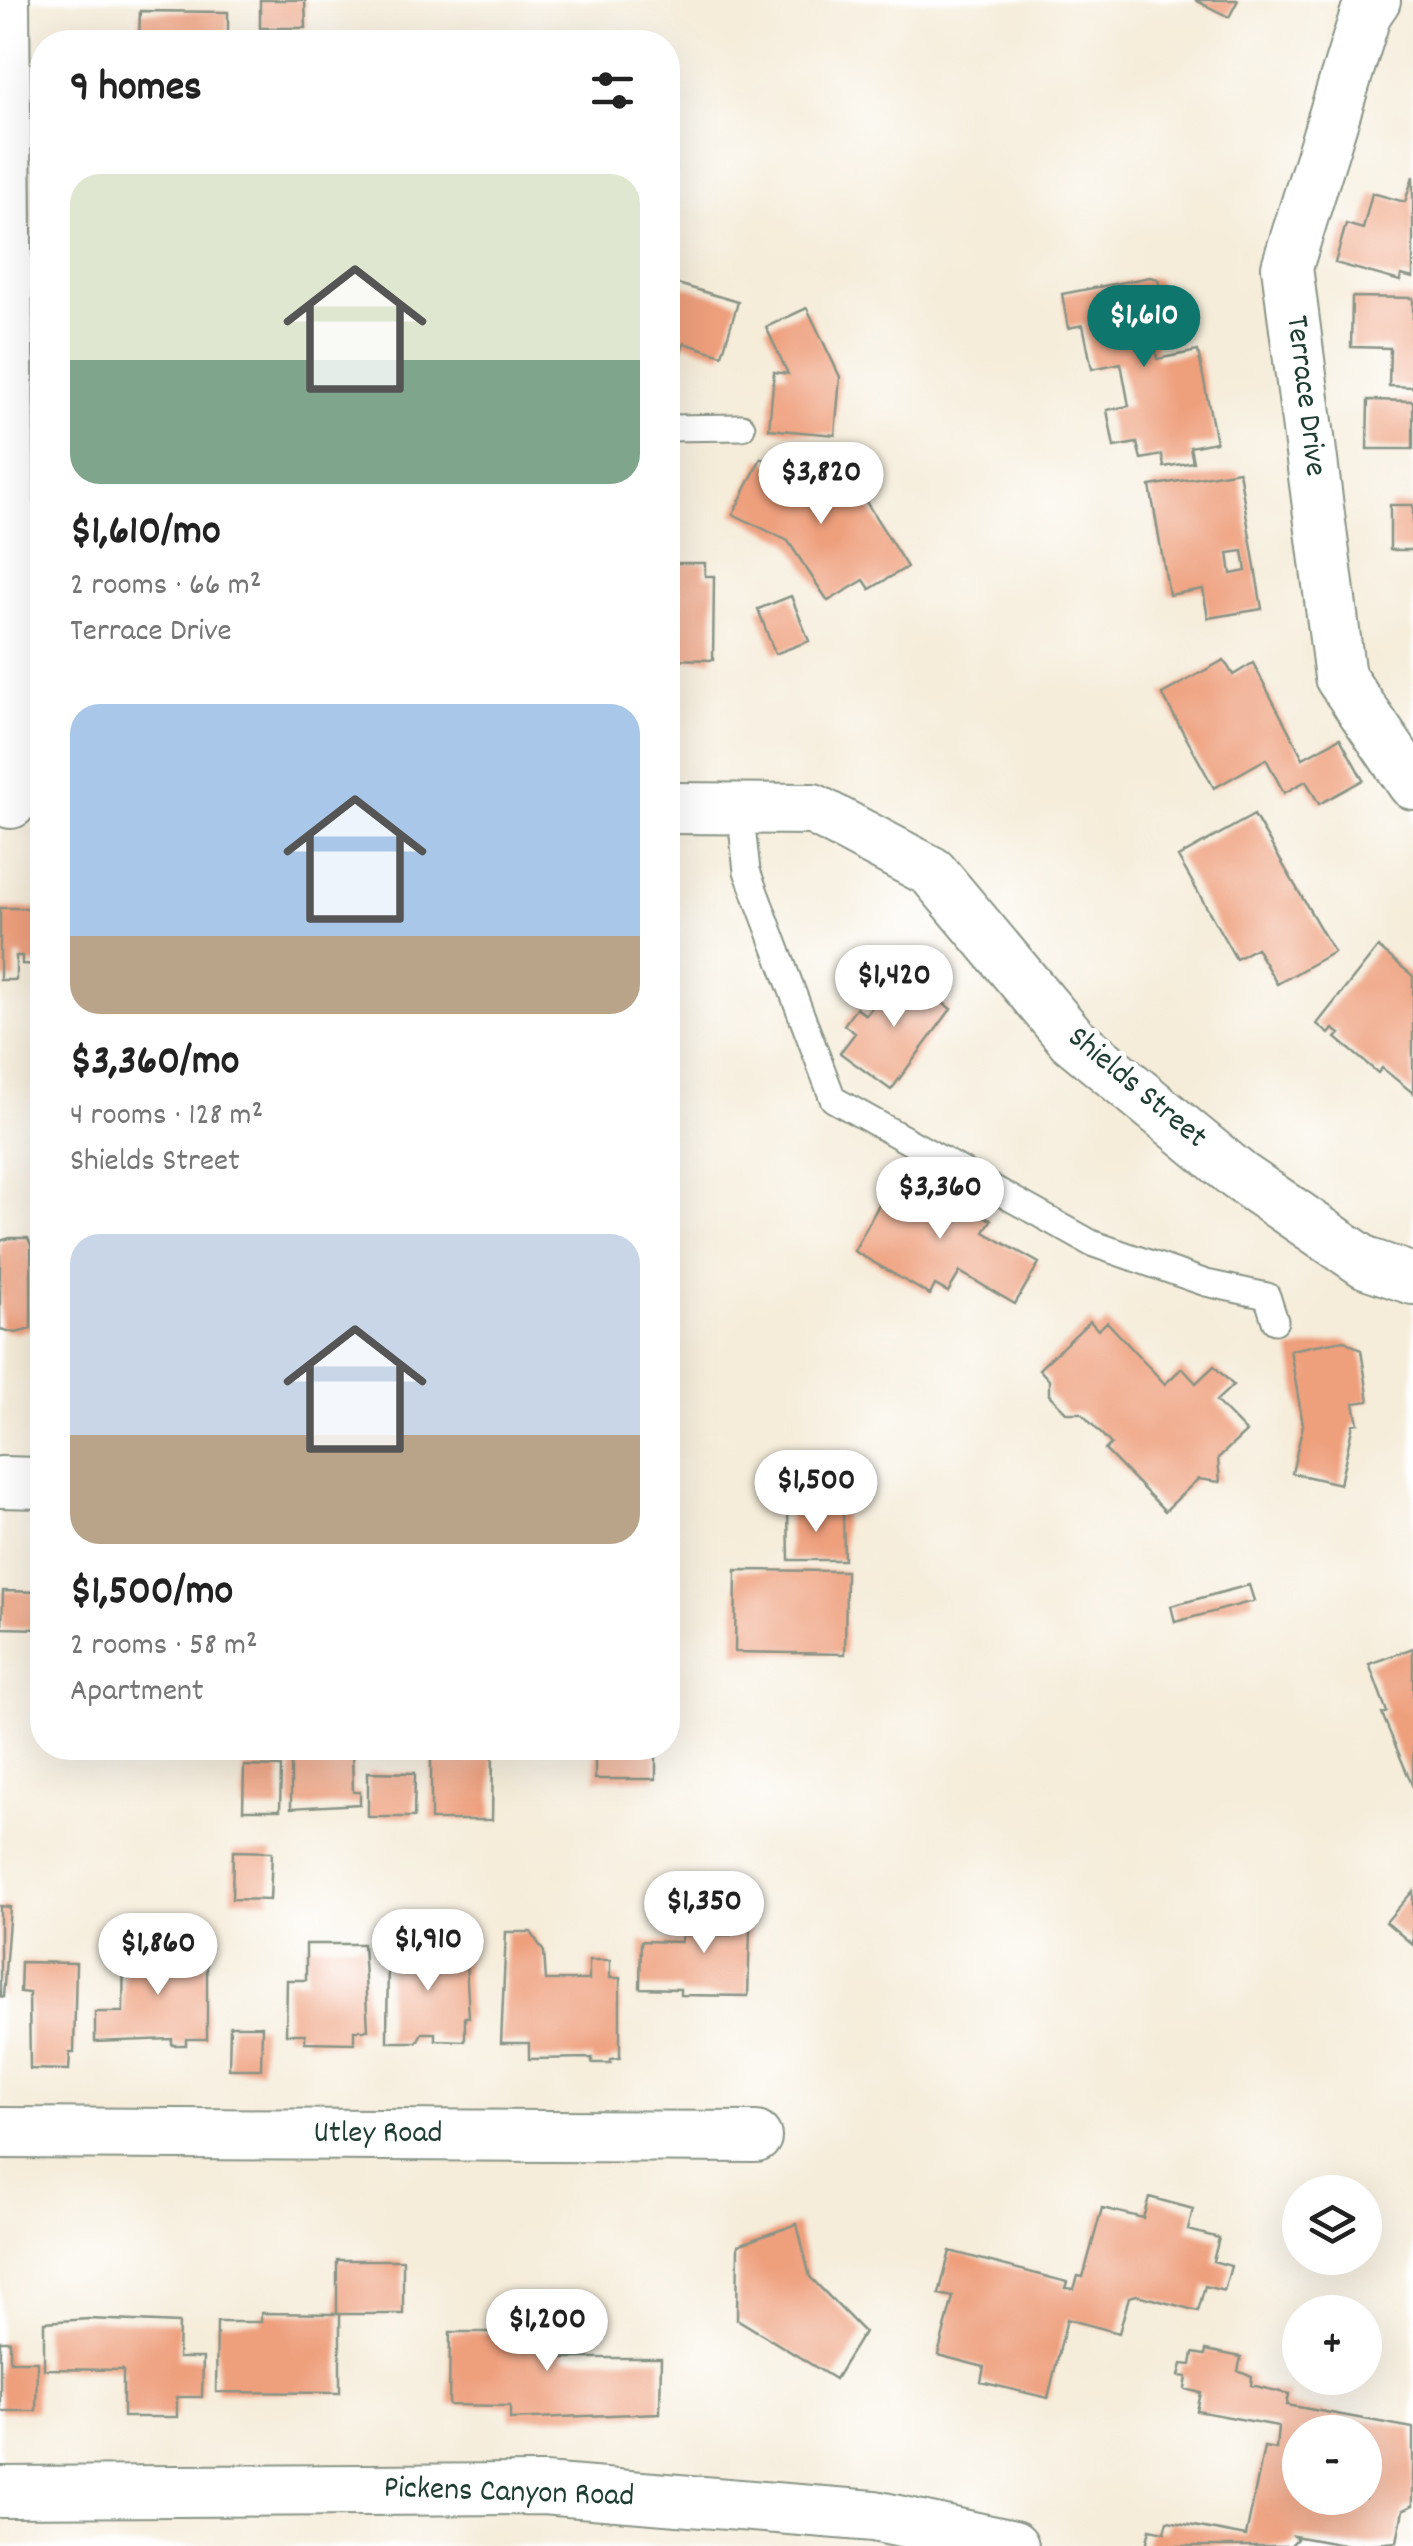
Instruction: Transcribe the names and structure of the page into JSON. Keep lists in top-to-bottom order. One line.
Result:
{"streets":{"street":["Terrace Drive","Shields Street","Utley Road","Pickens Canyon Road"]},"page":{"heading":"9 homes","list":[{"name":"$1,610/mo","note":"2 rooms · 66 m² · Terrace Drive"},{"name":"$3,360/mo","note":"4 rooms · 128 m² · Shields Street"},{"name":"$1,500/mo","note":"2 rooms · 58 m² · Apartment"}],"price":["$1,610","$3,820","$1,420","$3,360","$1,500","$1,350","$1,910","$1,860","$1,200"],"map_buttons":["+","−"]}}
